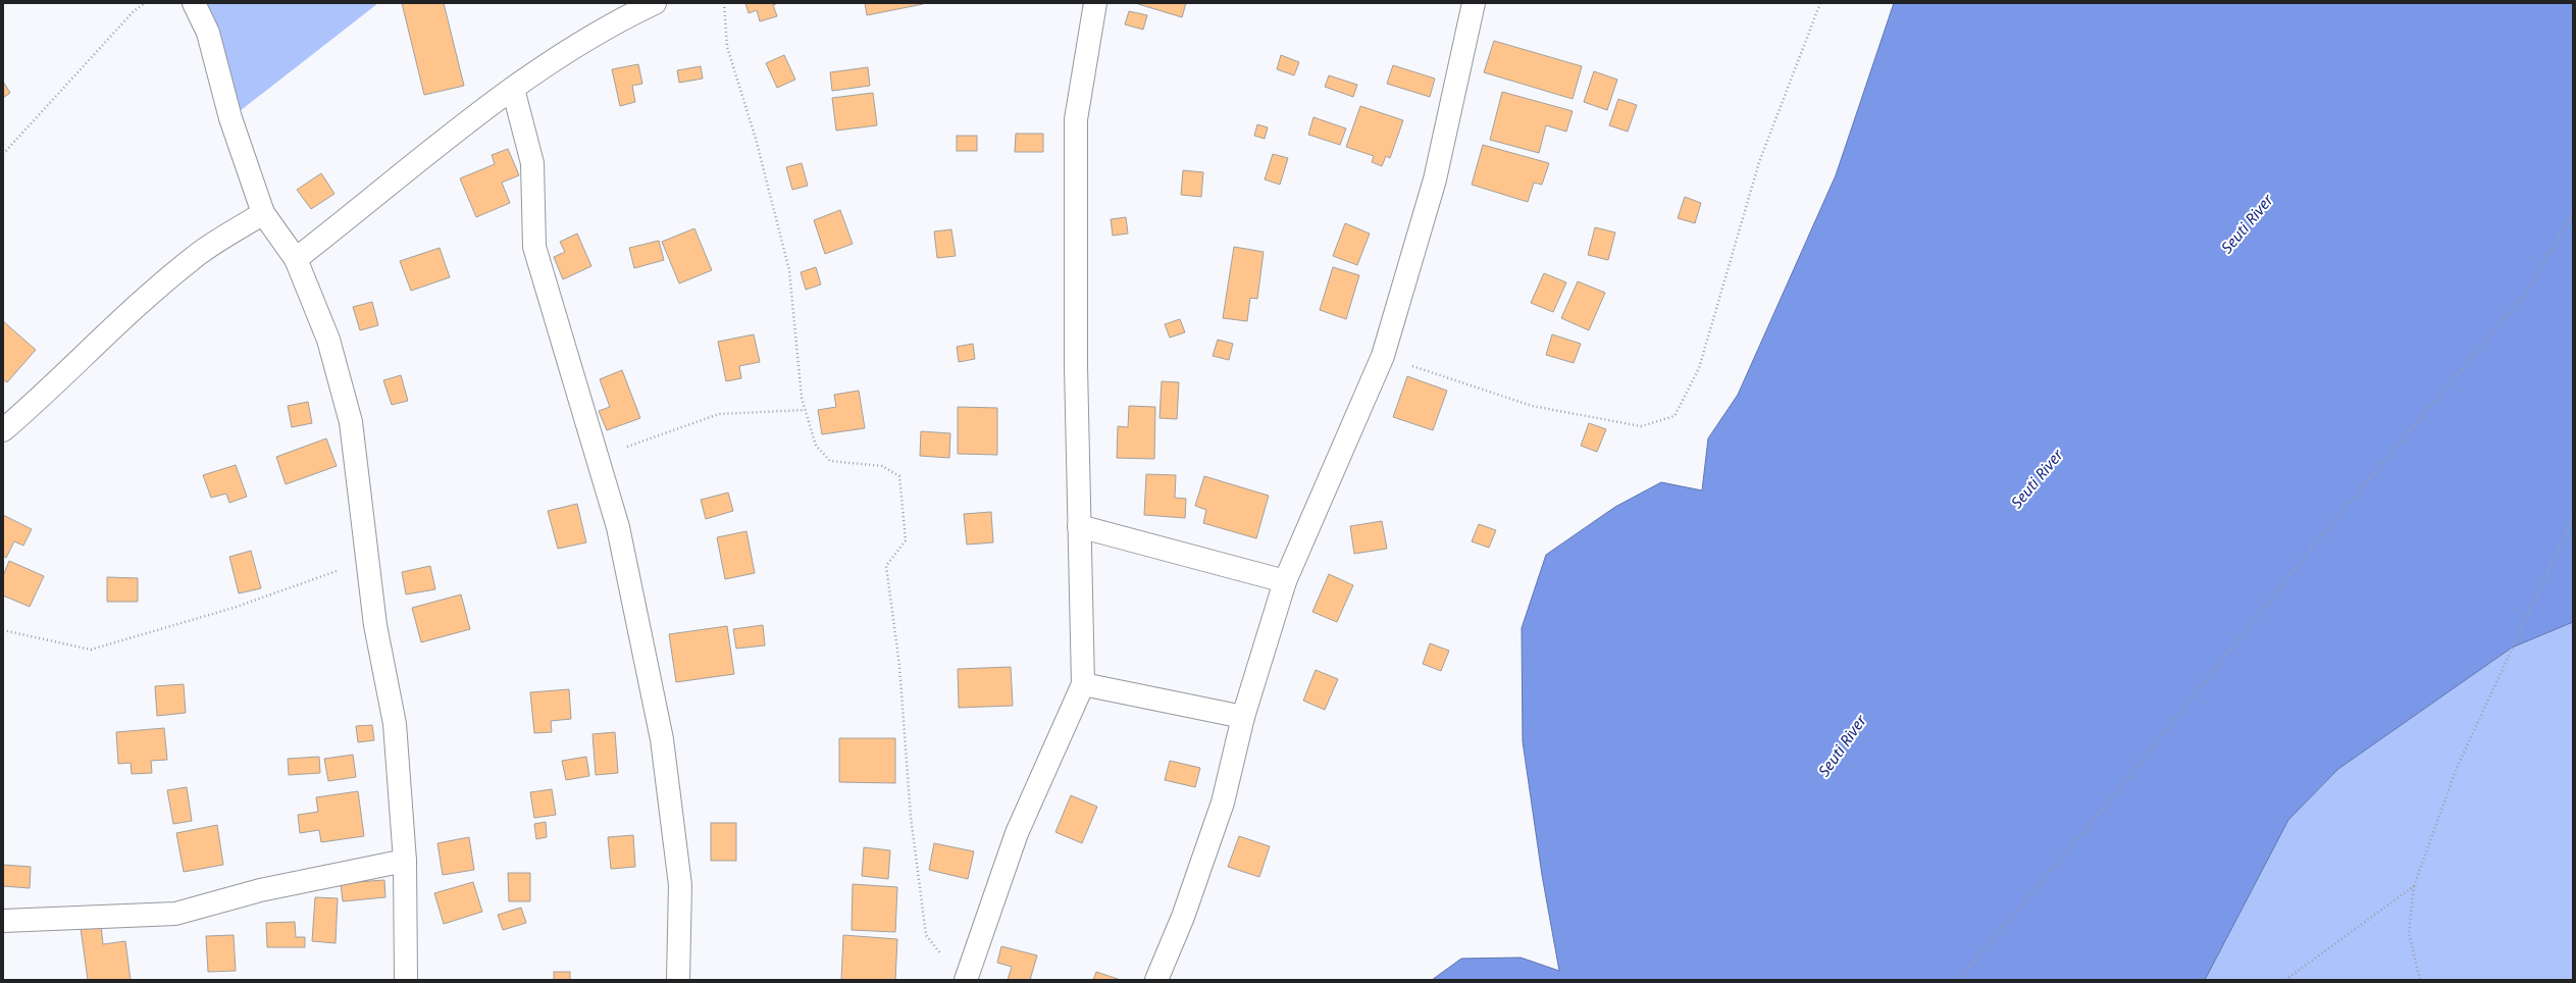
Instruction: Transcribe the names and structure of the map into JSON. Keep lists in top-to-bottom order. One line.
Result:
{"water":["Seuti River"]}
